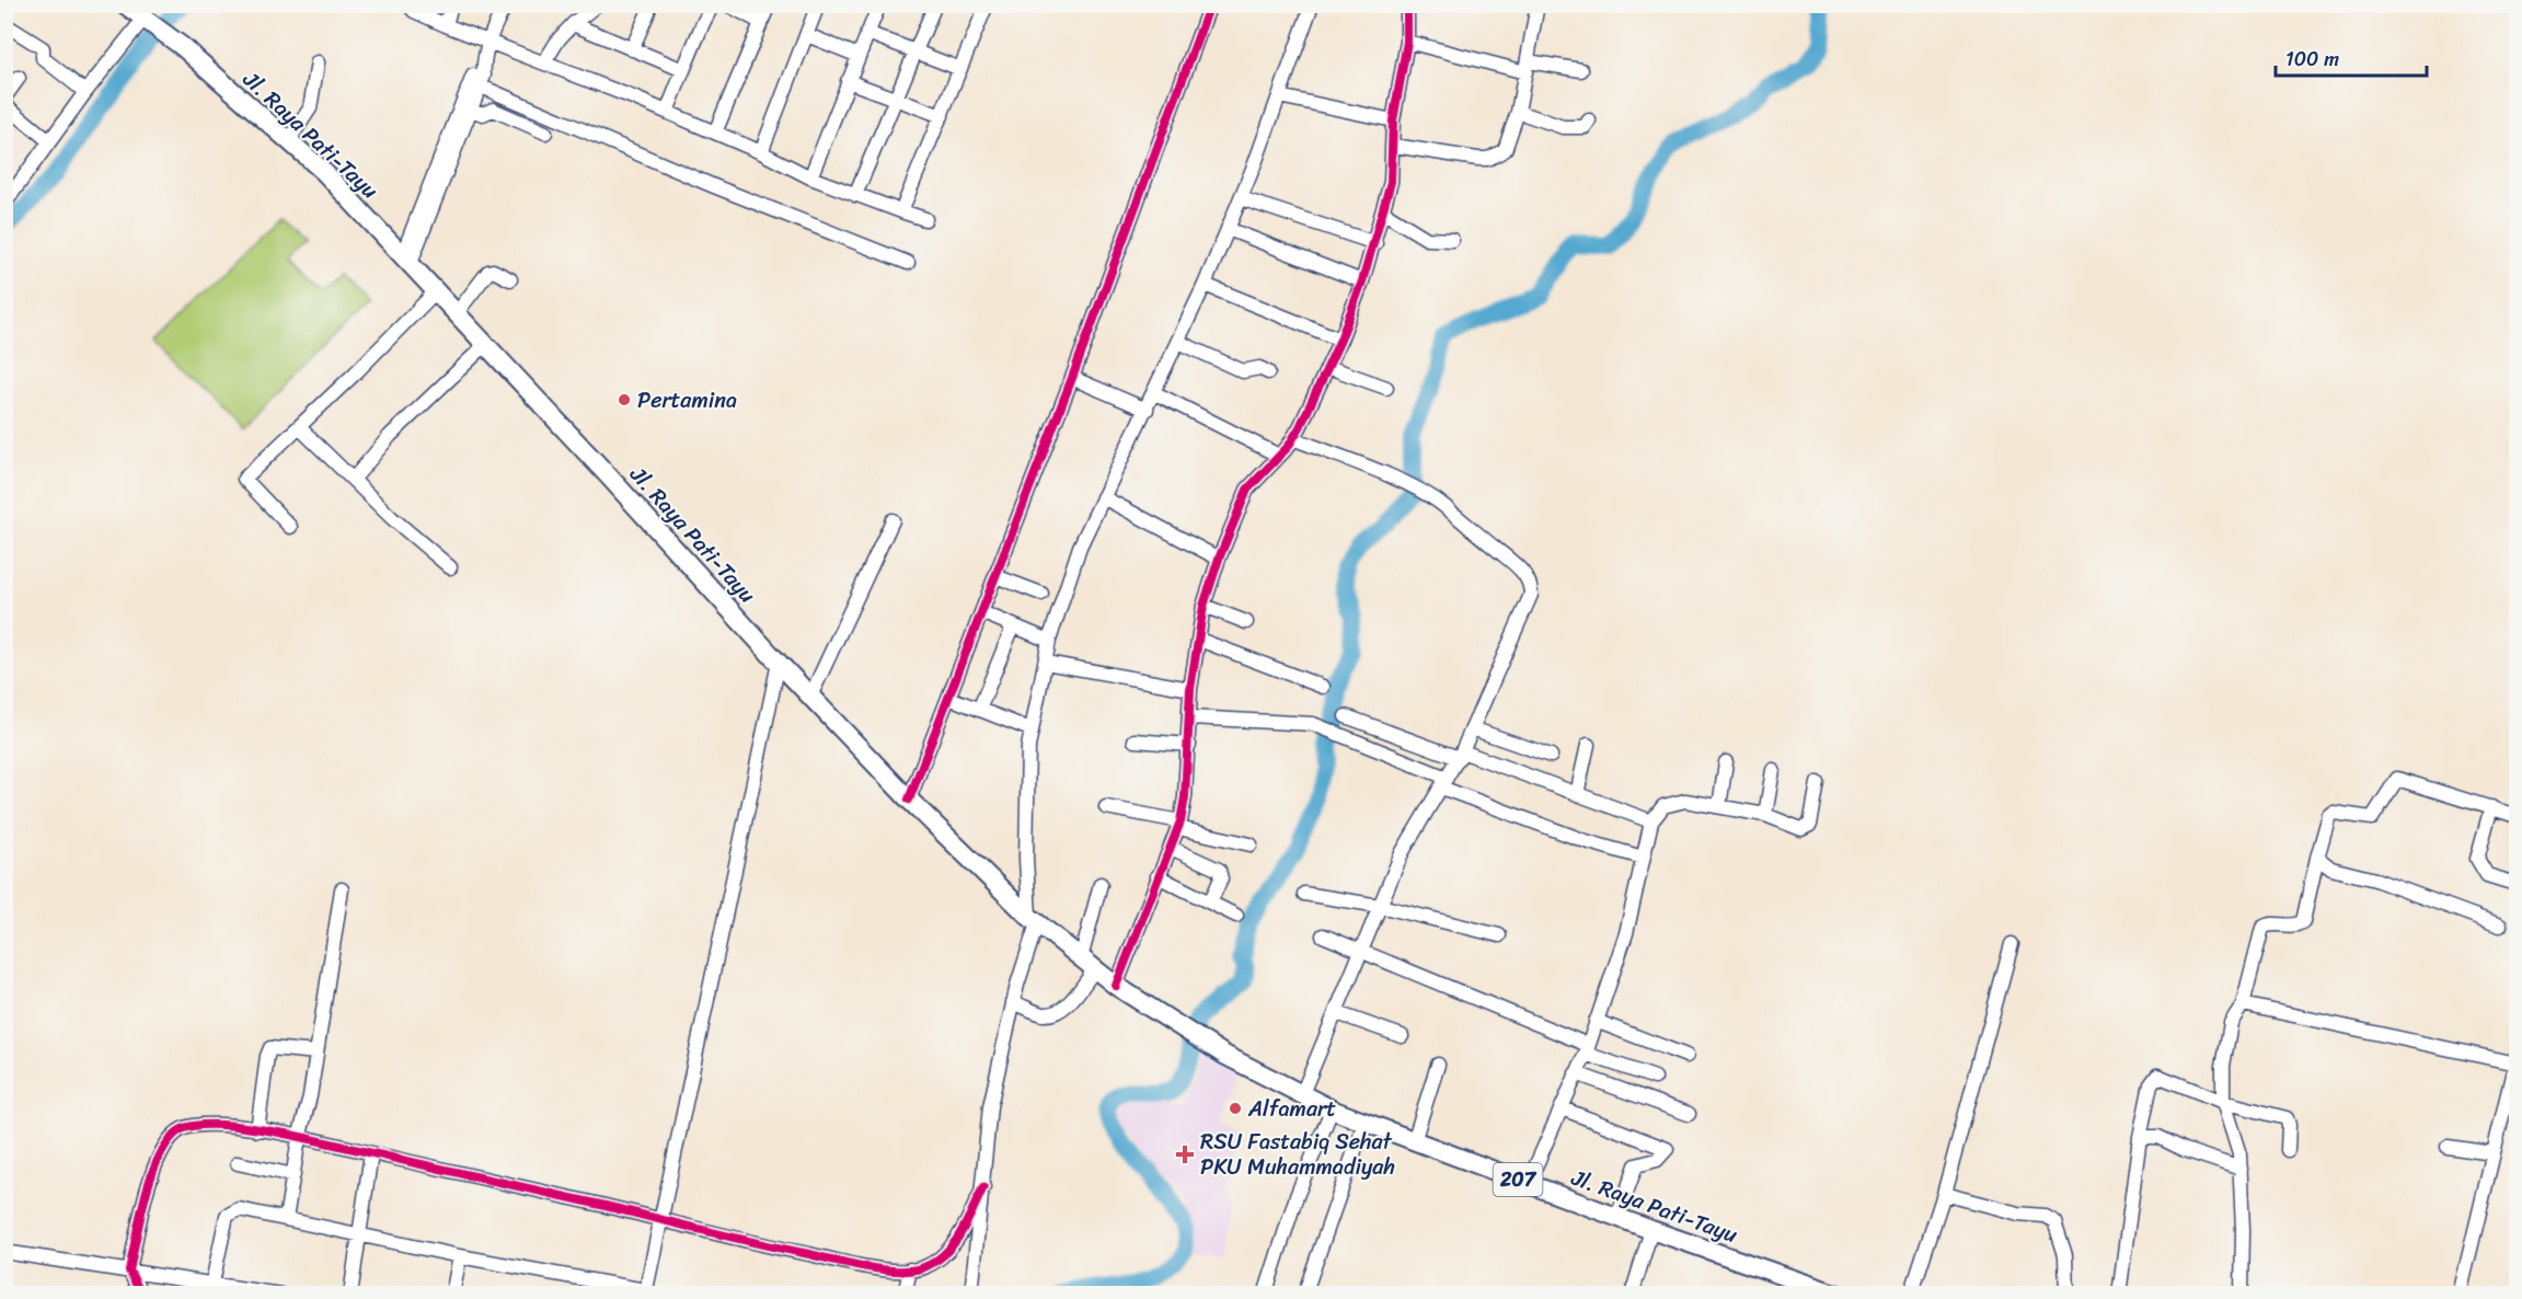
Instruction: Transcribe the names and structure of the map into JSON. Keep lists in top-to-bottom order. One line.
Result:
{"streets":{"main road":["Jl. Raya Pati-Tayu","207"]},"places":{"other":["Pertamina","Alfamart"],"health":["RSU Fastabiq Sehat PKU Muhammadiyah"]},"scale_bar":"100 m"}
